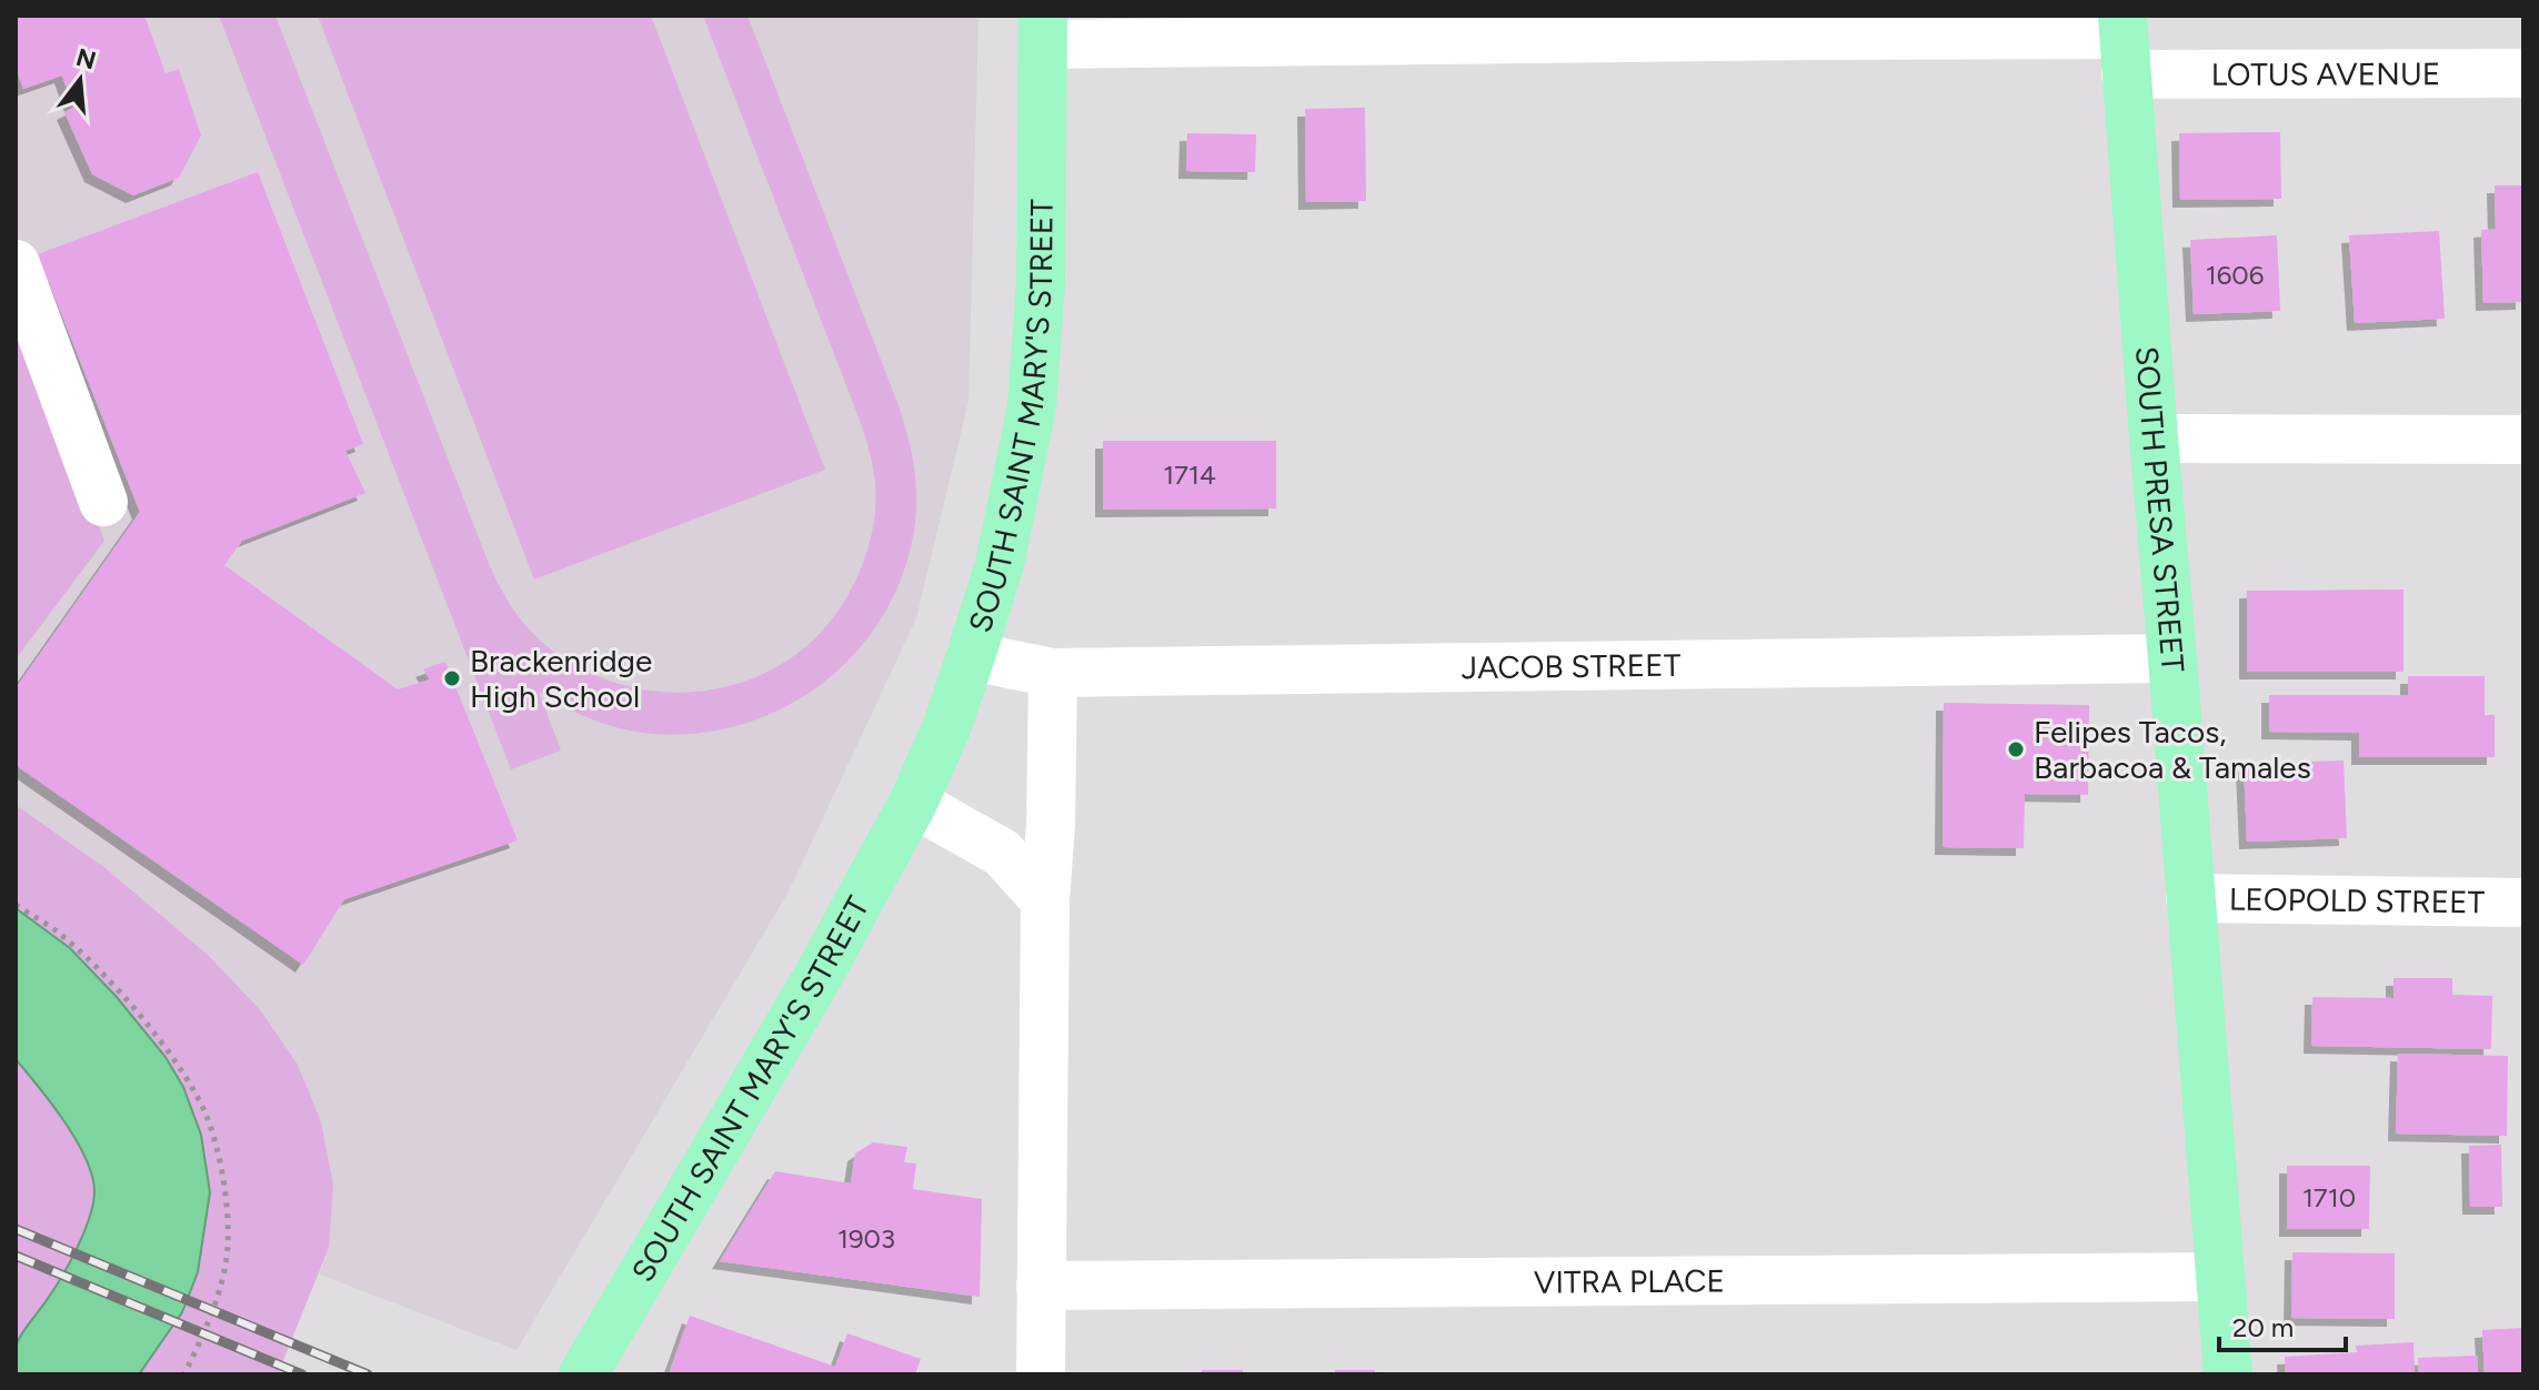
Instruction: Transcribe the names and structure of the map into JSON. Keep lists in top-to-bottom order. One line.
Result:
{"streets":{"main road":["SOUTH SAINT MARY'S STREET","SOUTH PRESA STREET"],"street":["LOTUS AVENUE","JACOB STREET","LEOPOLD STREET","VITRA PLACE"]},"crossings":[["LOTUS AVENUE","SOUTH SAINT MARY'S STREET"],["LOTUS AVENUE","SOUTH PRESA STREET"],["SOUTH SAINT MARY'S STREET","JACOB STREET"],["SOUTH PRESA STREET","JACOB STREET"],["SOUTH PRESA STREET","LEOPOLD STREET"],["SOUTH PRESA STREET","VITRA PLACE"]],"places":["Brackenridge High School","Felipes Tacos, Barbacoa & Tamales"],"house_numbers":["1606","1714","1710","1903"],"scale_bar":"20 m","north":"top"}
